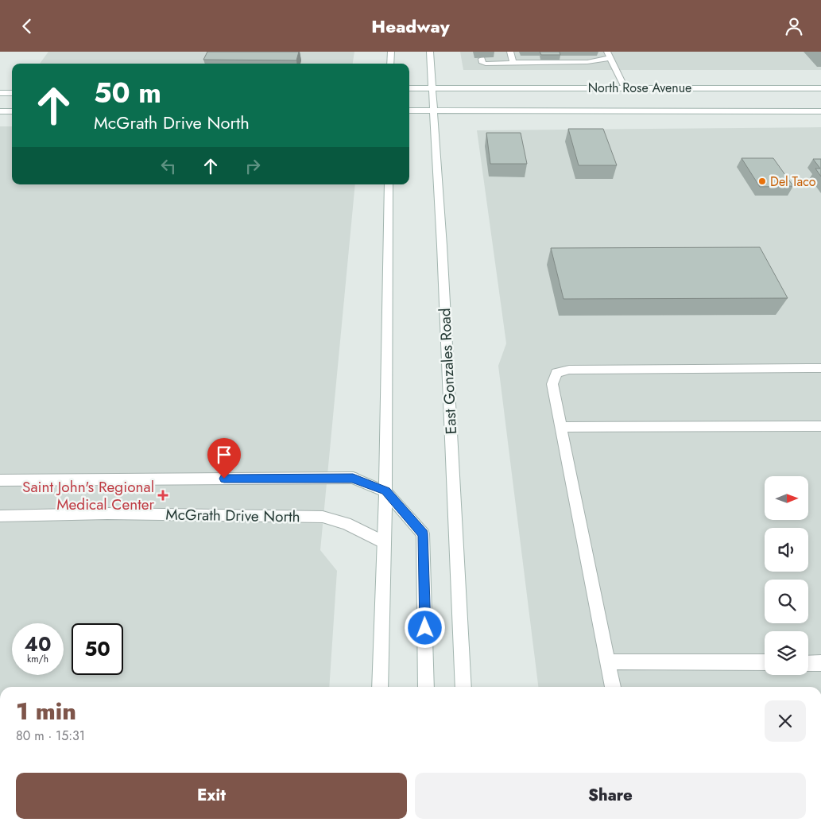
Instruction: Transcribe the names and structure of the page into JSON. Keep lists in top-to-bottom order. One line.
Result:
{"streets":{"main road":["North Rose Avenue","East Gonzales Road","McGrath Drive North"]},"crossings":[["North Rose Avenue","East Gonzales Road"]],"places":{"other":["Del Taco"],"health":["Saint John's Regional Medical Center"]},"north":"right","page":{"header":"Headway","turn":["50 m","McGrath Drive North"],"speed":"40 km/h","limit":"50","heading":["1 min","80 m · 15:31"],"buttons":["Exit","Share"]}}
